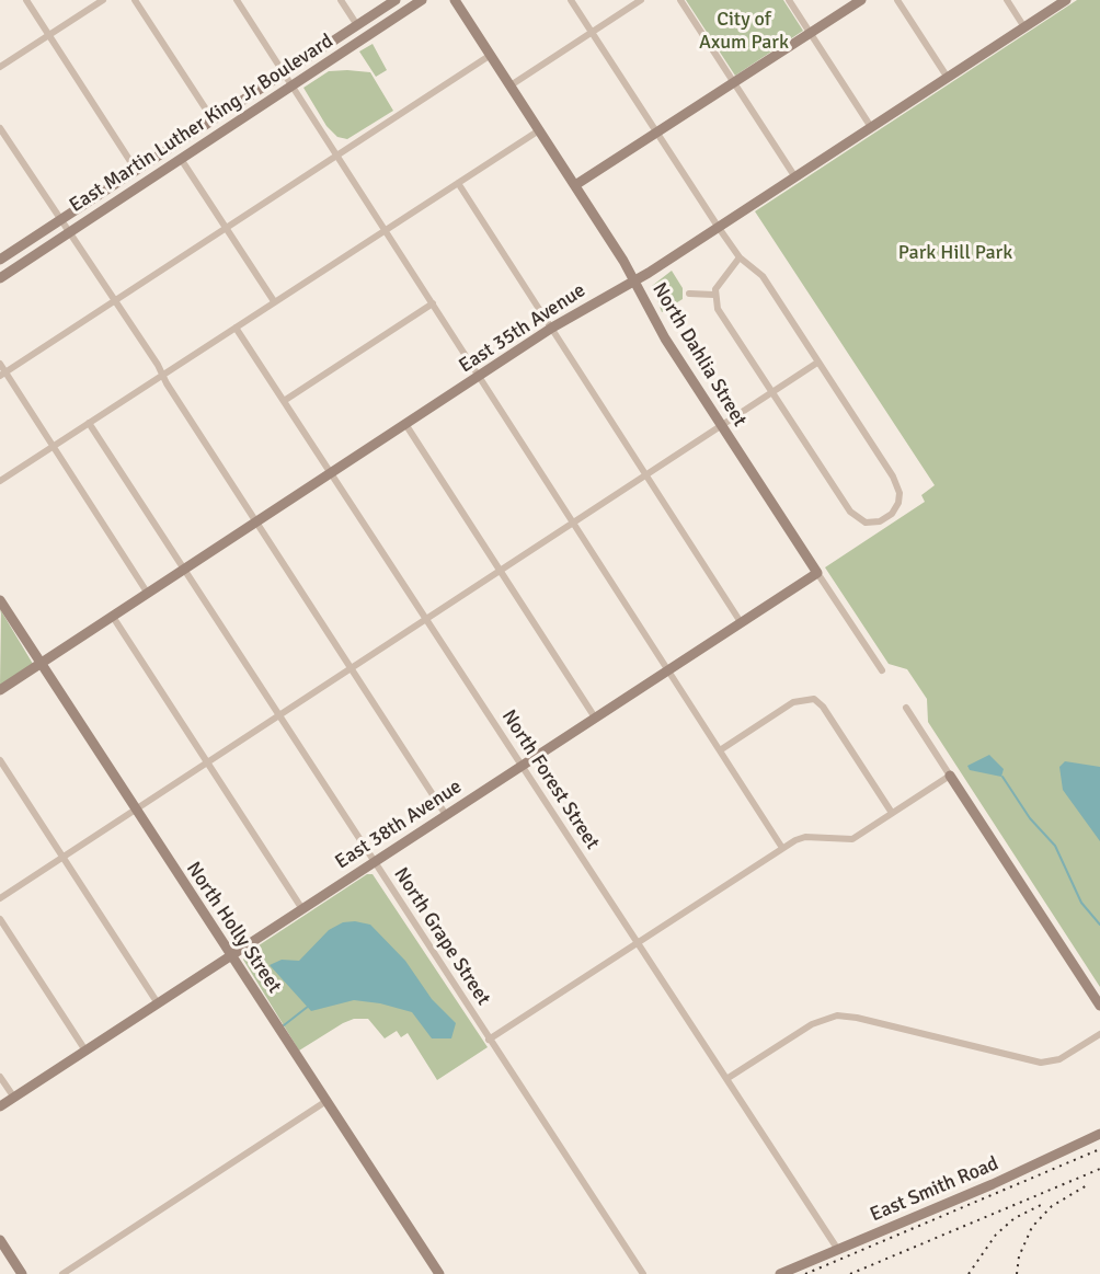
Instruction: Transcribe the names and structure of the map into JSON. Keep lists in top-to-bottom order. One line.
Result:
{"streets":{"street":["East Martin Luther King Jr Boulevard","East 35th Avenue","North Dahlia Street","North Forest Street","East 38th Avenue","North Holly Street","North Grape Street","East Smith Road"]},"crossings":[["East 35th Avenue","North Dahlia Street"],["East 35th Avenue","North Forest Street"],["East 35th Avenue","North Holly Street"],["East 35th Avenue","North Grape Street"],["North Dahlia Street","East 38th Avenue"],["North Forest Street","East 38th Avenue"],["North Forest Street","East Smith Road"],["East 38th Avenue","North Holly Street"],["East 38th Avenue","North Grape Street"]],"parks":["City of Axum Park","Park Hill Park"]}
